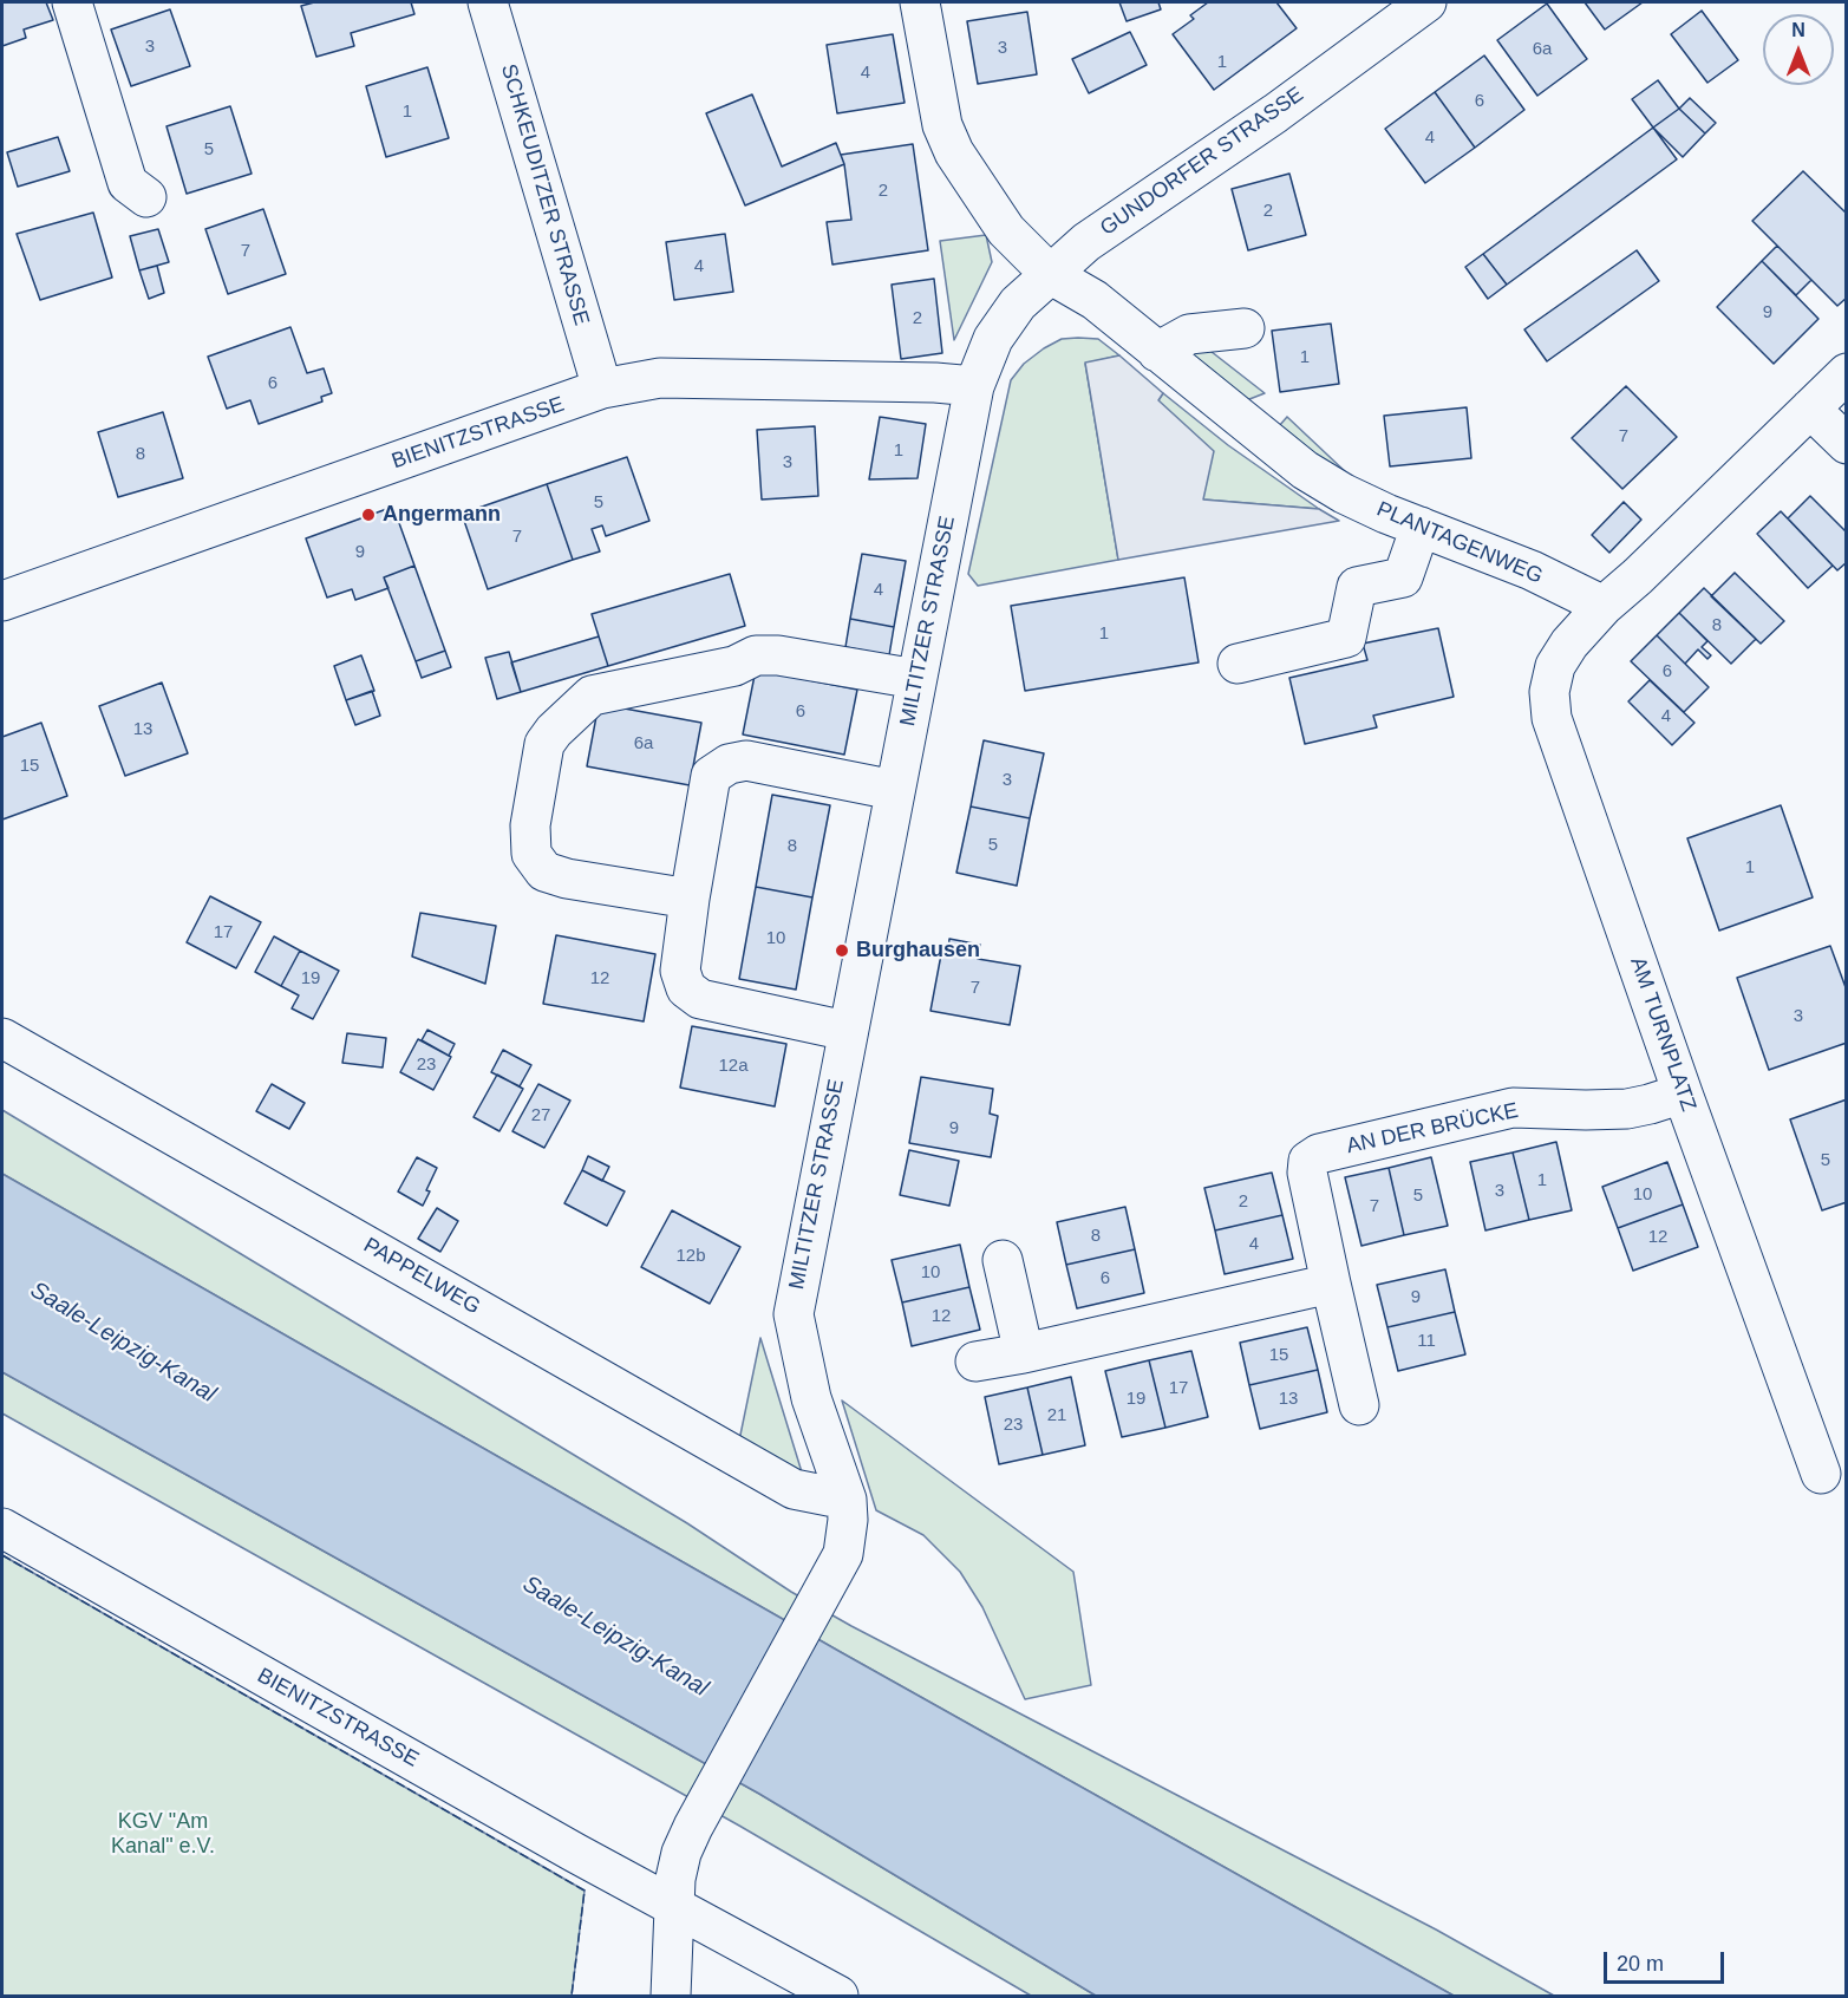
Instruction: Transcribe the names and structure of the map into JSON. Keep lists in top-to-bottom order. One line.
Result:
{"streets":{"street":["GUNDORFER STRASSE","SCHKEUDITZER STRASSE","BIENITZSTRASSE","PLANTAGENWEG","MILTITZER STRASSE","AM TURNPLATZ","AN DER BRÜCKE","PAPPELWEG"]},"crossings":[["GUNDORFER STRASSE","PLANTAGENWEG"],["GUNDORFER STRASSE","MILTITZER STRASSE"],["SCHKEUDITZER STRASSE","BIENITZSTRASSE"],["BIENITZSTRASSE","MILTITZER STRASSE"],["PLANTAGENWEG","AM TURNPLATZ"],["MILTITZER STRASSE","PAPPELWEG"],["AM TURNPLATZ","AN DER BRÜCKE"]],"water":["Saale-Leipzig-Kanal"],"parks":["KGV \"Am Kanal\" e.V."],"places":["Angermann","Burghausen"],"house_numbers":["3","3","6a","1","4","6","1","4","5","2","2","7","4","9","2","1","6","7","1","8","3","5","7","9","4","8","1","6","6","4","13","6a","15","3","5","8","1","17","10","19","12","7","3","23","12a","27","9","5","1","3","10","5","2","7","8","12","4","12b","10","6","9","12","11","15","17","19","13","21","23"],"scale_bar":"20 m","north":"top"}
